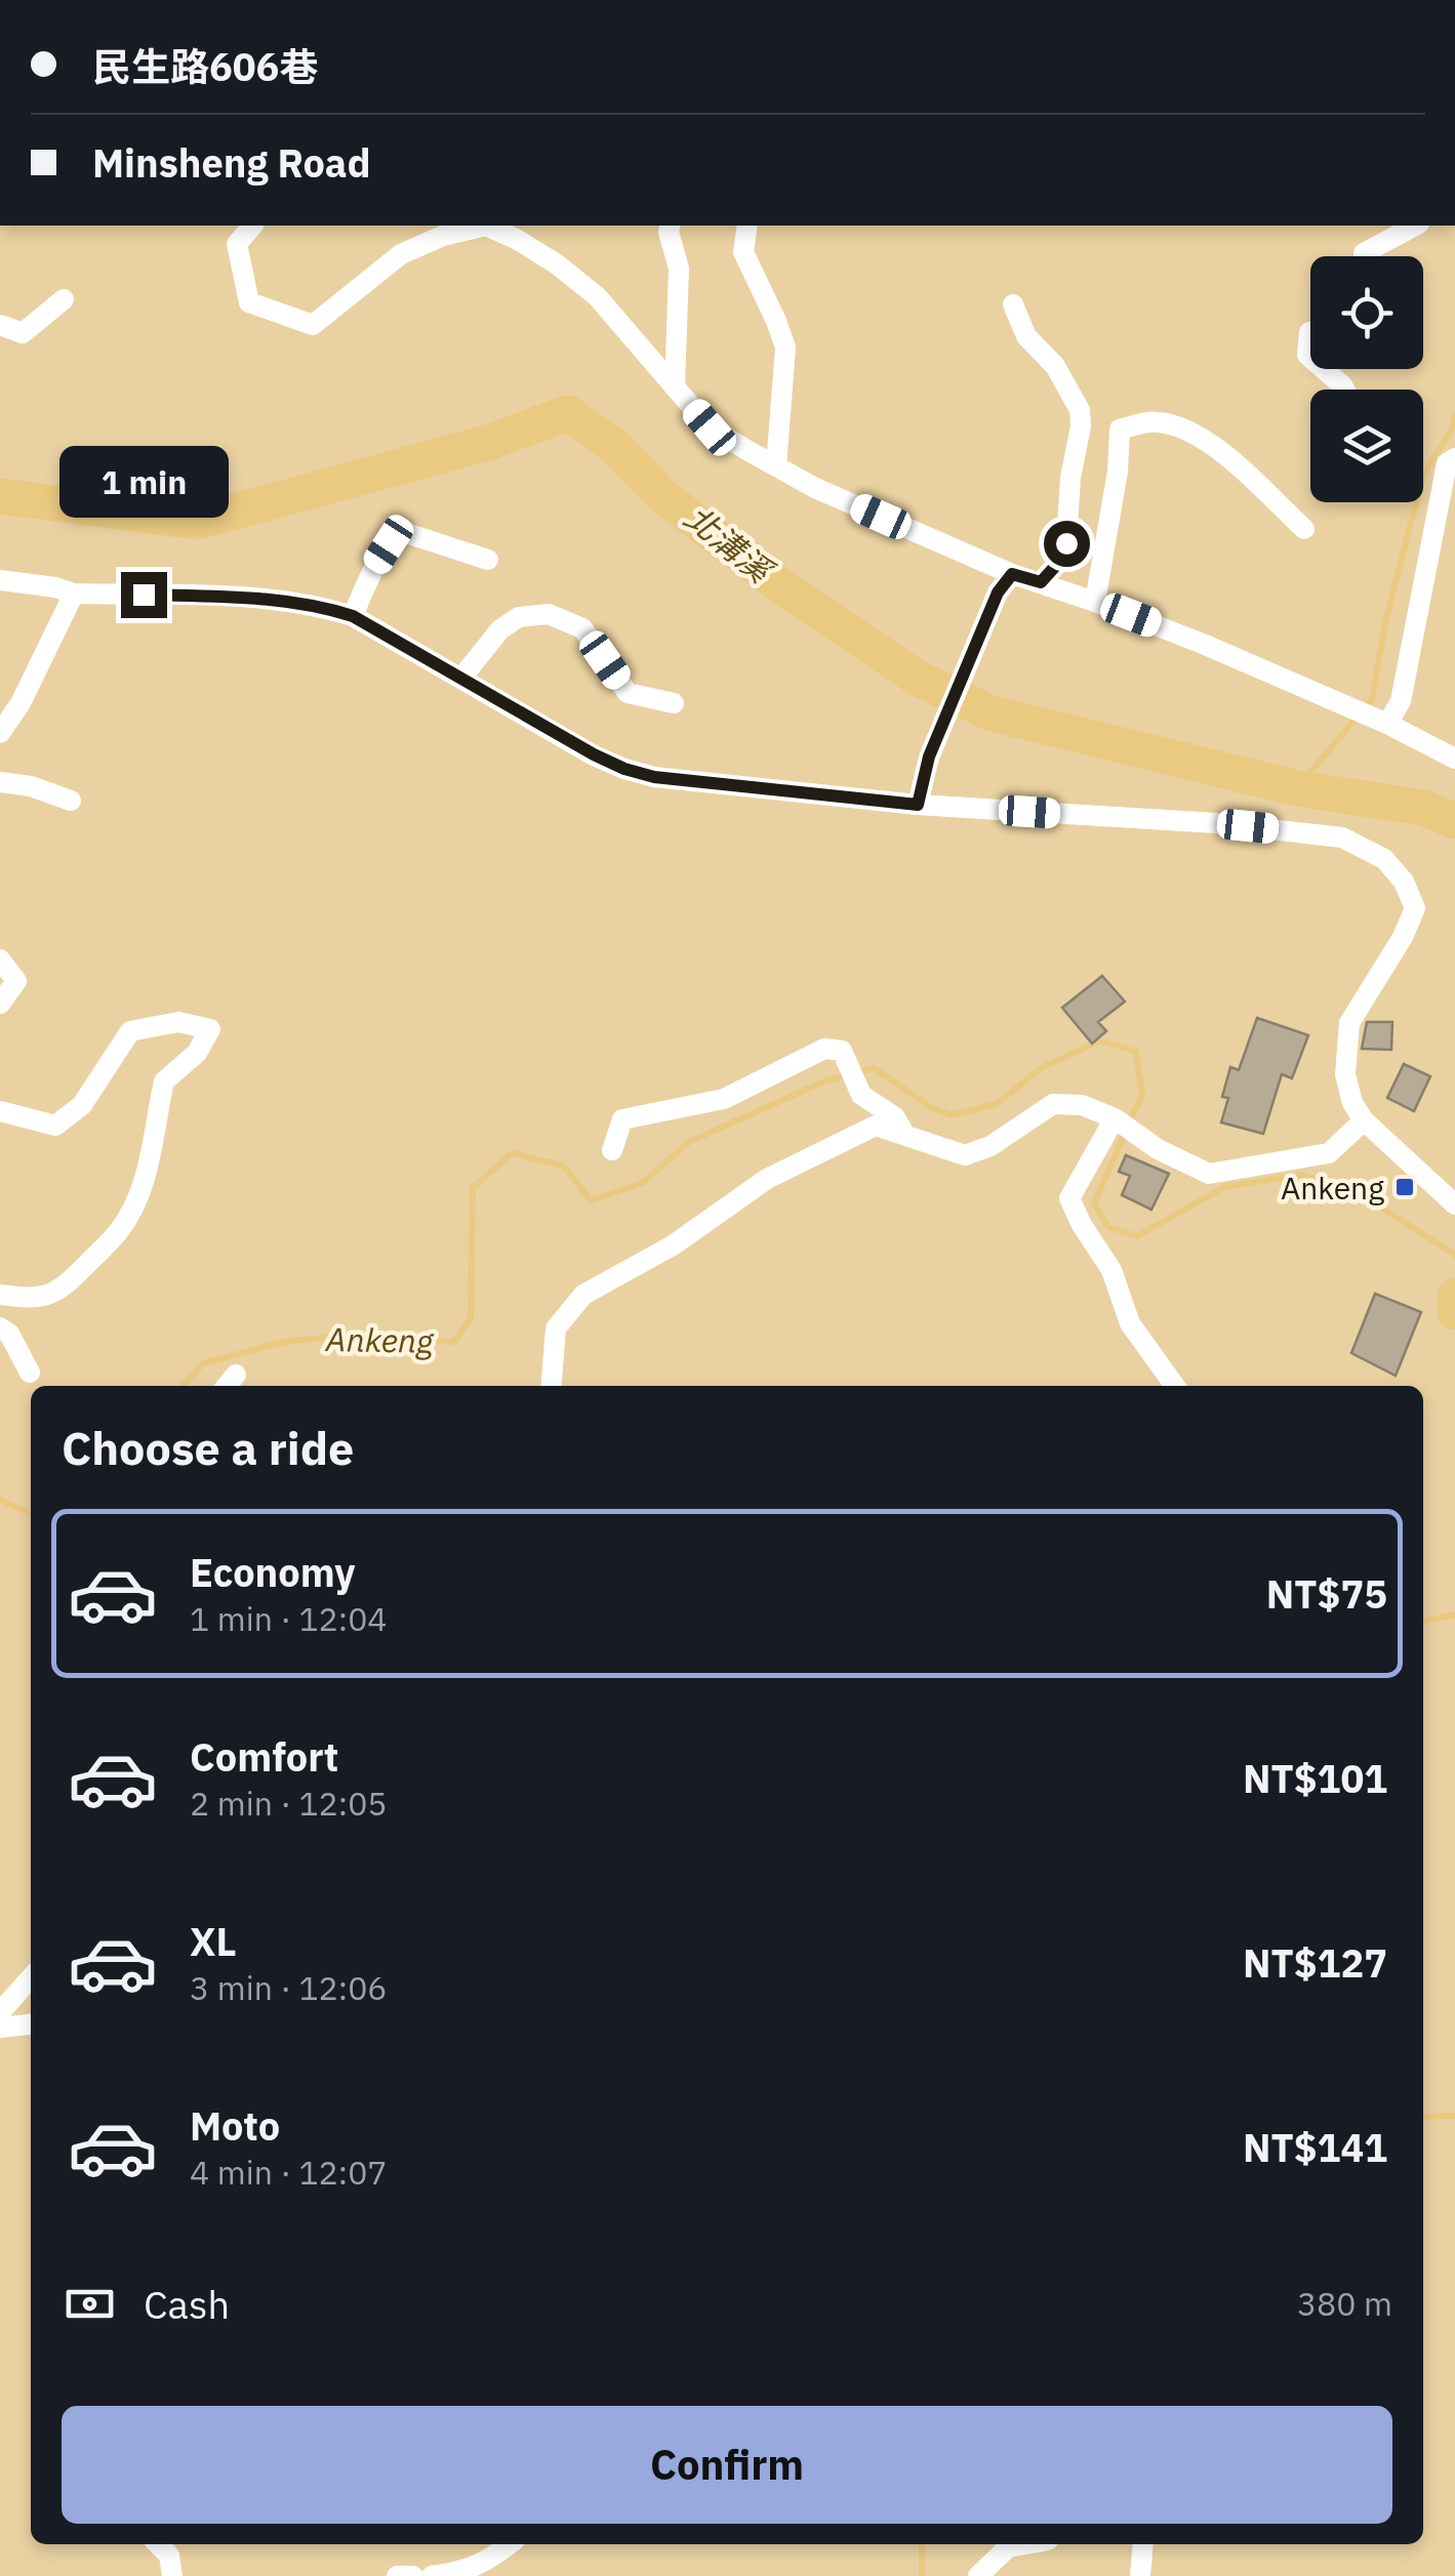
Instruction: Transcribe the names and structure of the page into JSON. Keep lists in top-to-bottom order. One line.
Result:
{"water":["北溝溪","Ankeng"],"places":{"transit":["Ankeng"]},"page":{"banner":["民生路606巷","Minsheng Road"],"bubble":"1 min","heading":"Choose a ride","list":[{"name":"Economy","note":"1 min · 12:04","value":"NT$75"},{"name":"Comfort","note":"2 min · 12:05","value":"NT$101"},{"name":"XL","note":"3 min · 12:06","value":"NT$127"},{"name":"Moto","note":"4 min · 12:07","value":"NT$141"}],"pay":["Cash","380 m"],"buttons":"Confirm"}}
